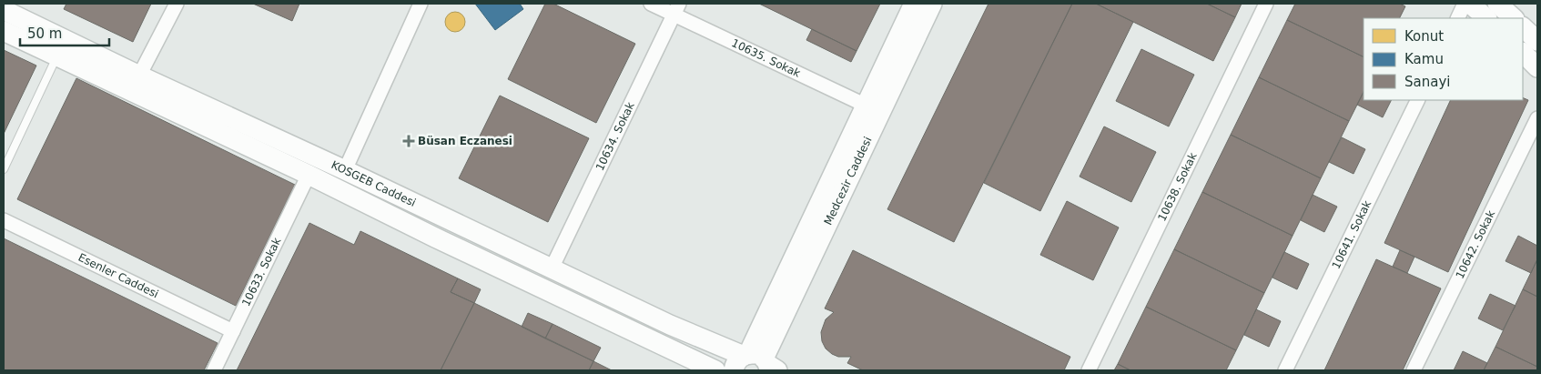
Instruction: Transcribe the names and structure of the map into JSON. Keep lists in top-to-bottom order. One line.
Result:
{"streets":{"main road":["Medcezir Caddesi","KOSGEB Caddesi"],"street":["10635. Sokak","10634. Sokak","10638. Sokak","10641. Sokak","10642. Sokak","10633. Sokak","Esenler Caddesi"]},"crossings":[["10635. Sokak","10634. Sokak"],["10635. Sokak","Medcezir Caddesi"],["10634. Sokak","KOSGEB Caddesi"],["Medcezir Caddesi","KOSGEB Caddesi"],["KOSGEB Caddesi","10633. Sokak"],["10633. Sokak","Esenler Caddesi"]],"places":{"health":["Büsan Eczanesi"]},"legend":["Konut","Kamu","Sanayi"],"scale_bar":"50 m"}
